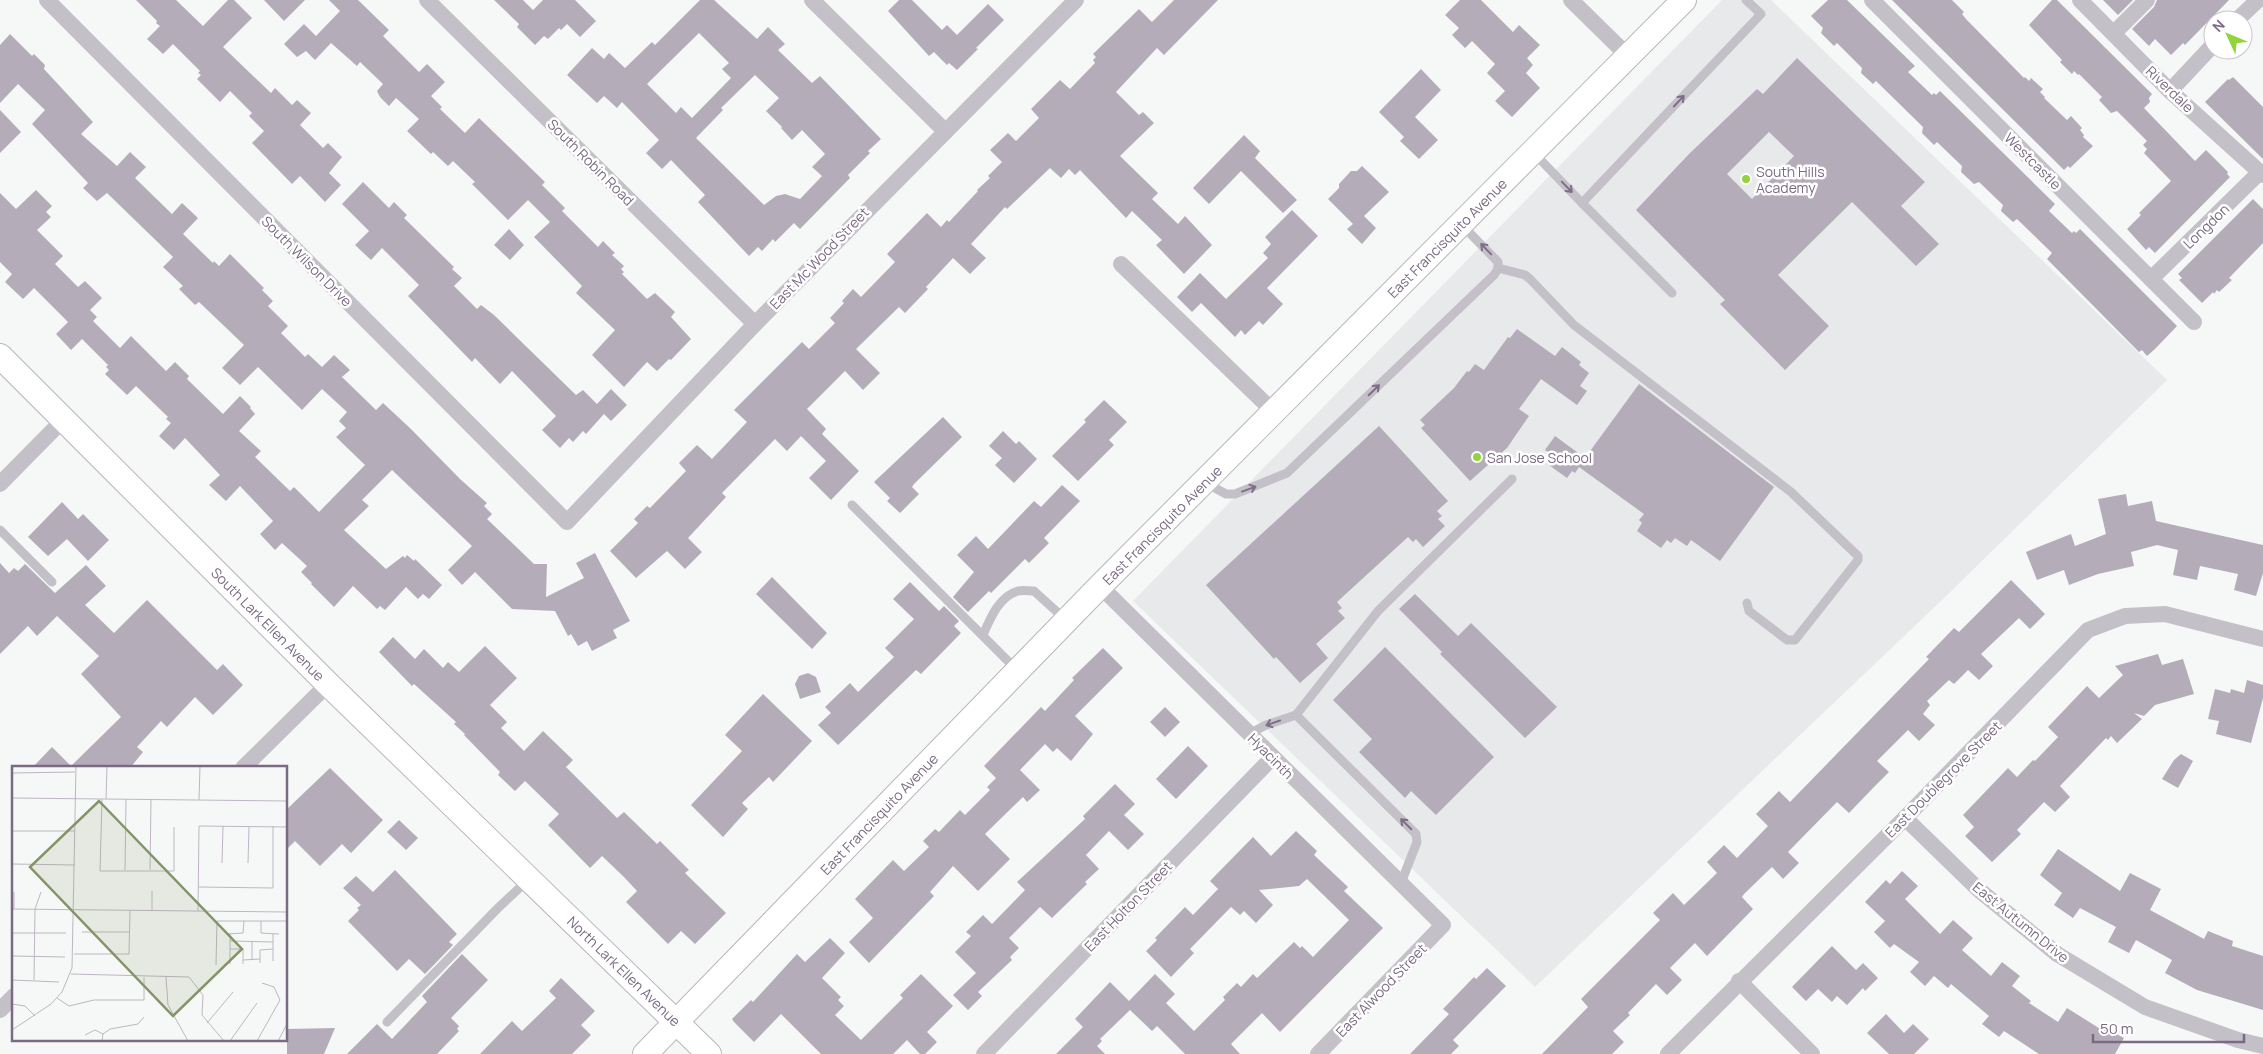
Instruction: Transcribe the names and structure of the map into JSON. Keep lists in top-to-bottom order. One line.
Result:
{"streets":{"street":["Riverdale","Westcastle","South Robin Road","Longdon","East Francisquito Avenue","East Mc Wood Street","South Wilson Drive","South Lark Ellen Avenue","Hyacinth","East Doublegrove Street","East Holton Street","East Autumn Drive","North Lark Ellen Avenue","East Alwood Street"]},"crossings":[["Riverdale","Longdon"],["Westcastle","Longdon"],["South Robin Road","East Mc Wood Street"],["East Francisquito Avenue","Hyacinth"],["East Francisquito Avenue","North Lark Ellen Avenue"],["East Mc Wood Street","South Wilson Drive"],["South Lark Ellen Avenue","North Lark Ellen Avenue"],["Hyacinth","East Holton Street"],["Hyacinth","East Alwood Street"],["East Doublegrove Street","East Autumn Drive"]],"places":["South Hills Academy","San Jose School"],"scale_bar":"50 m","north":"top left"}
